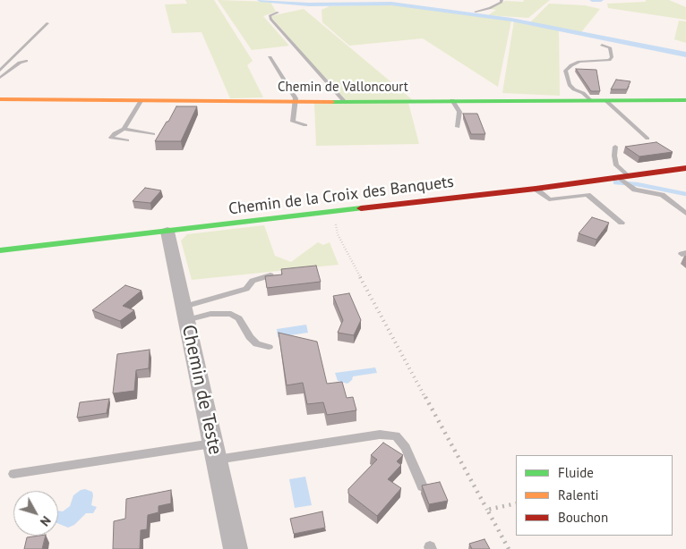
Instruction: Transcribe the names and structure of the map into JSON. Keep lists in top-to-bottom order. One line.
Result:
{"streets":{"street":["Chemin de Valloncourt","Chemin de la Croix des Banquets","Chemin de Teste"]},"crossings":[["Chemin de la Croix des Banquets","Chemin de Teste"]],"legend":["Fluide","Ralenti","Bouchon"],"north":"bottom right"}
